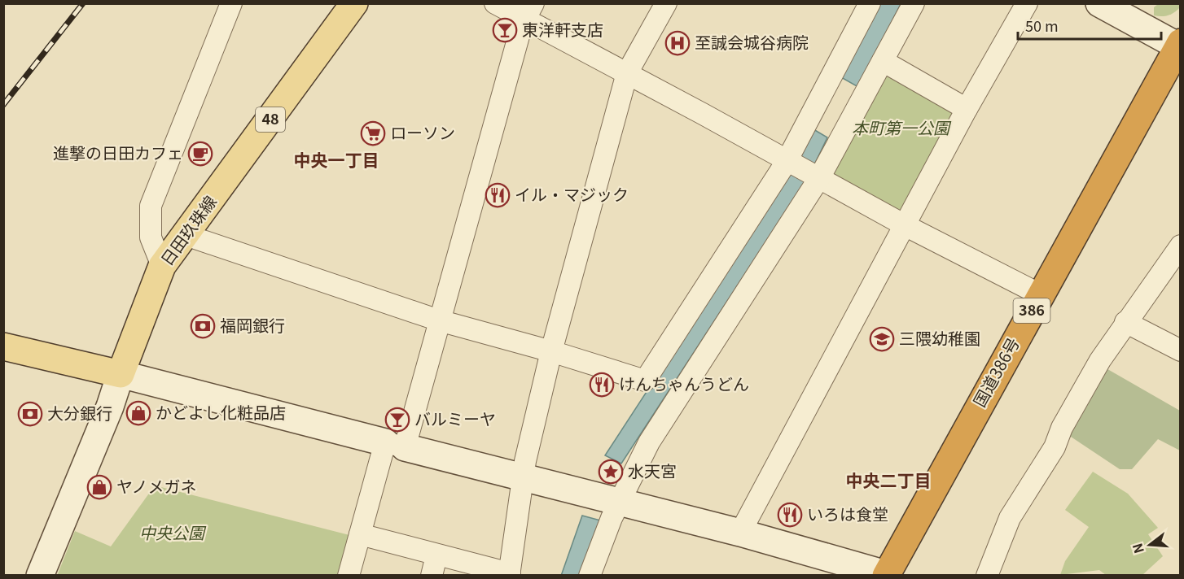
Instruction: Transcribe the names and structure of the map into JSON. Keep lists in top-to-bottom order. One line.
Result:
{"streets":{"highway":["386","国道386号"],"main road":["48","日田玖珠線"]},"districts":["中央一丁目","中央二丁目"],"parks":["本町第一公園","中央公園"],"places":{"bar":["東洋軒支店","バルミーヤ"],"hospital":["至誠会城谷病院"],"supermarket":["ローソン"],"cafe":["進撃の日田カフェ"],"restaurant":["イル・マジック","けんちゃんうどん","いろは食堂"],"bank":["福岡銀行","大分銀行"],"school or university":["三隈幼稚園"],"shop":["かどよし化粧品店","ヤノメガネ"],"place":["水天宮"]},"scale_bar":"50 m","north":"left"}
